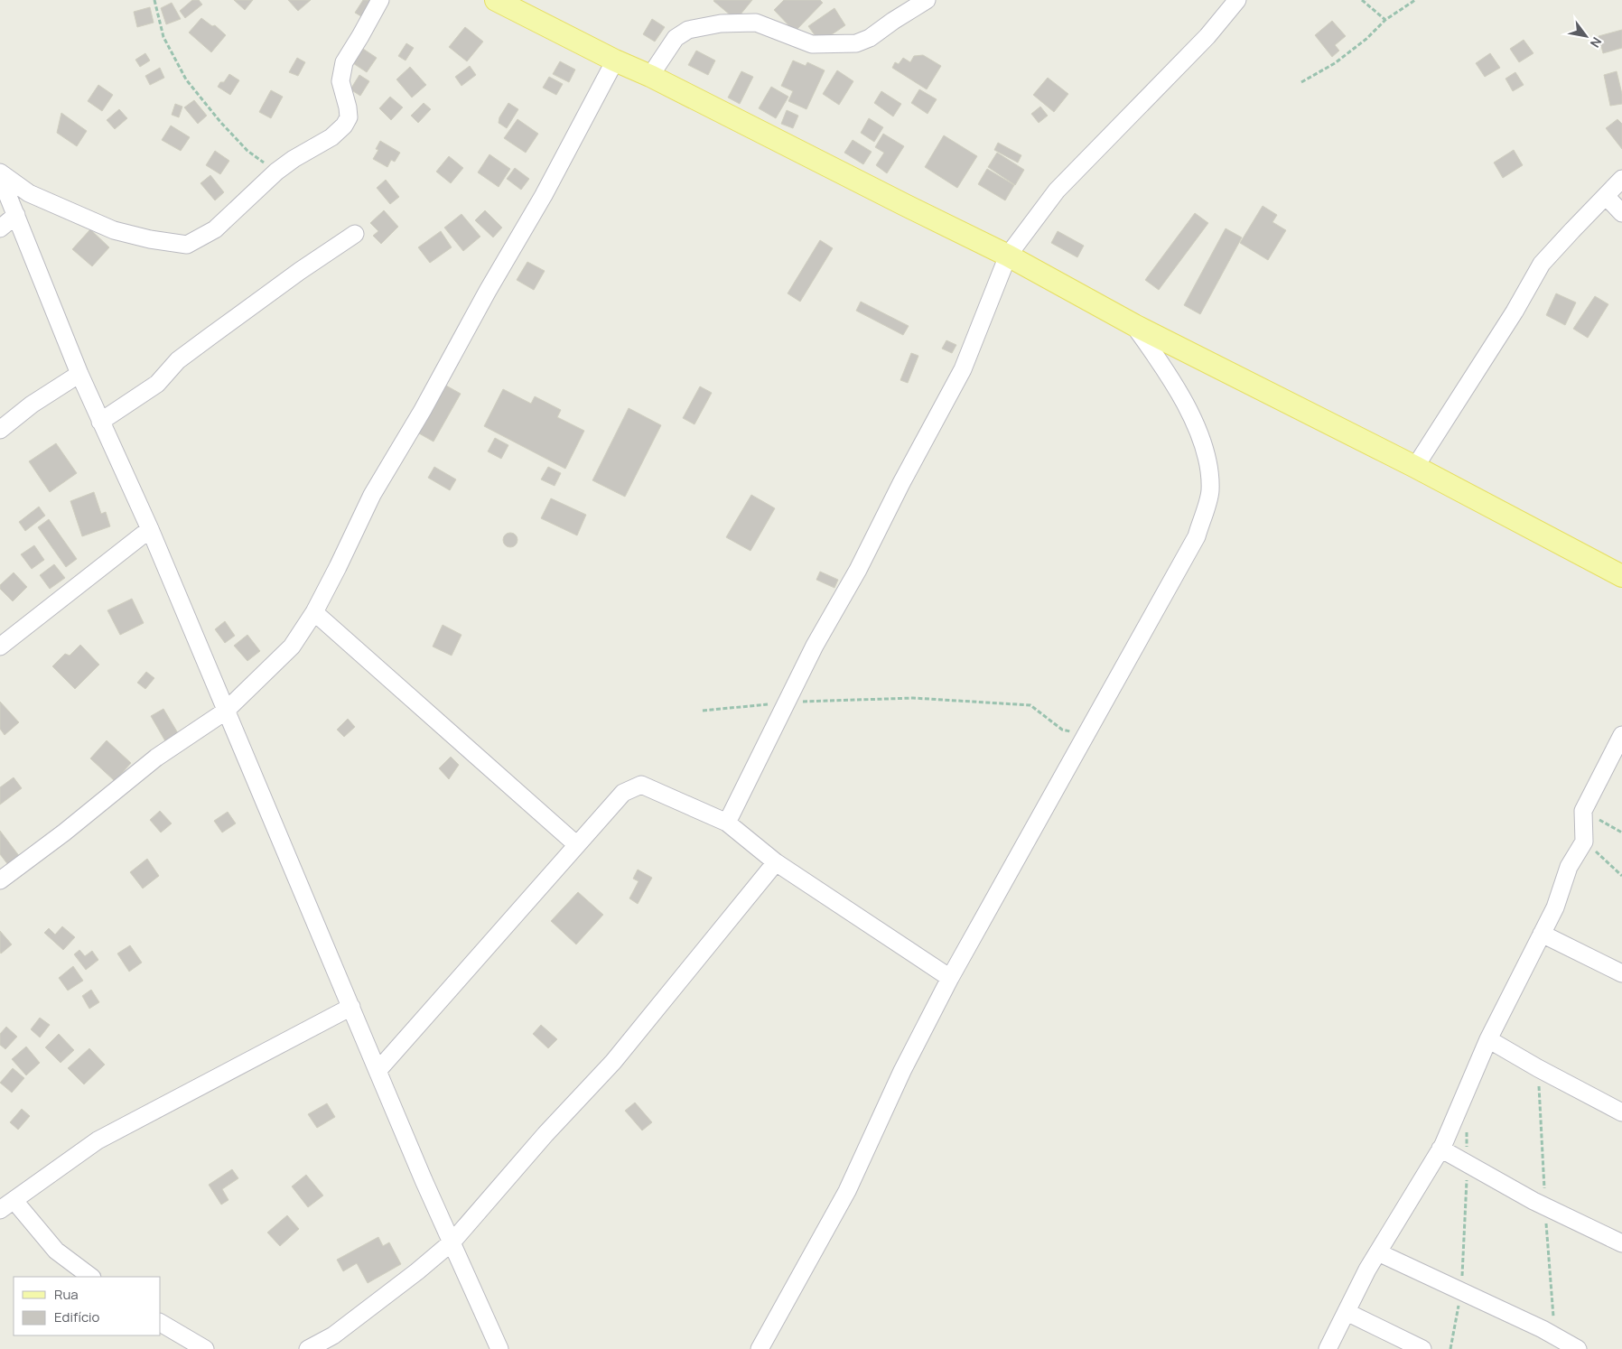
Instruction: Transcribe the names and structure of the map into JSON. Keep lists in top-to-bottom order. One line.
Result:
{"legend":["Rua","Edifício"],"north":"bottom right"}
